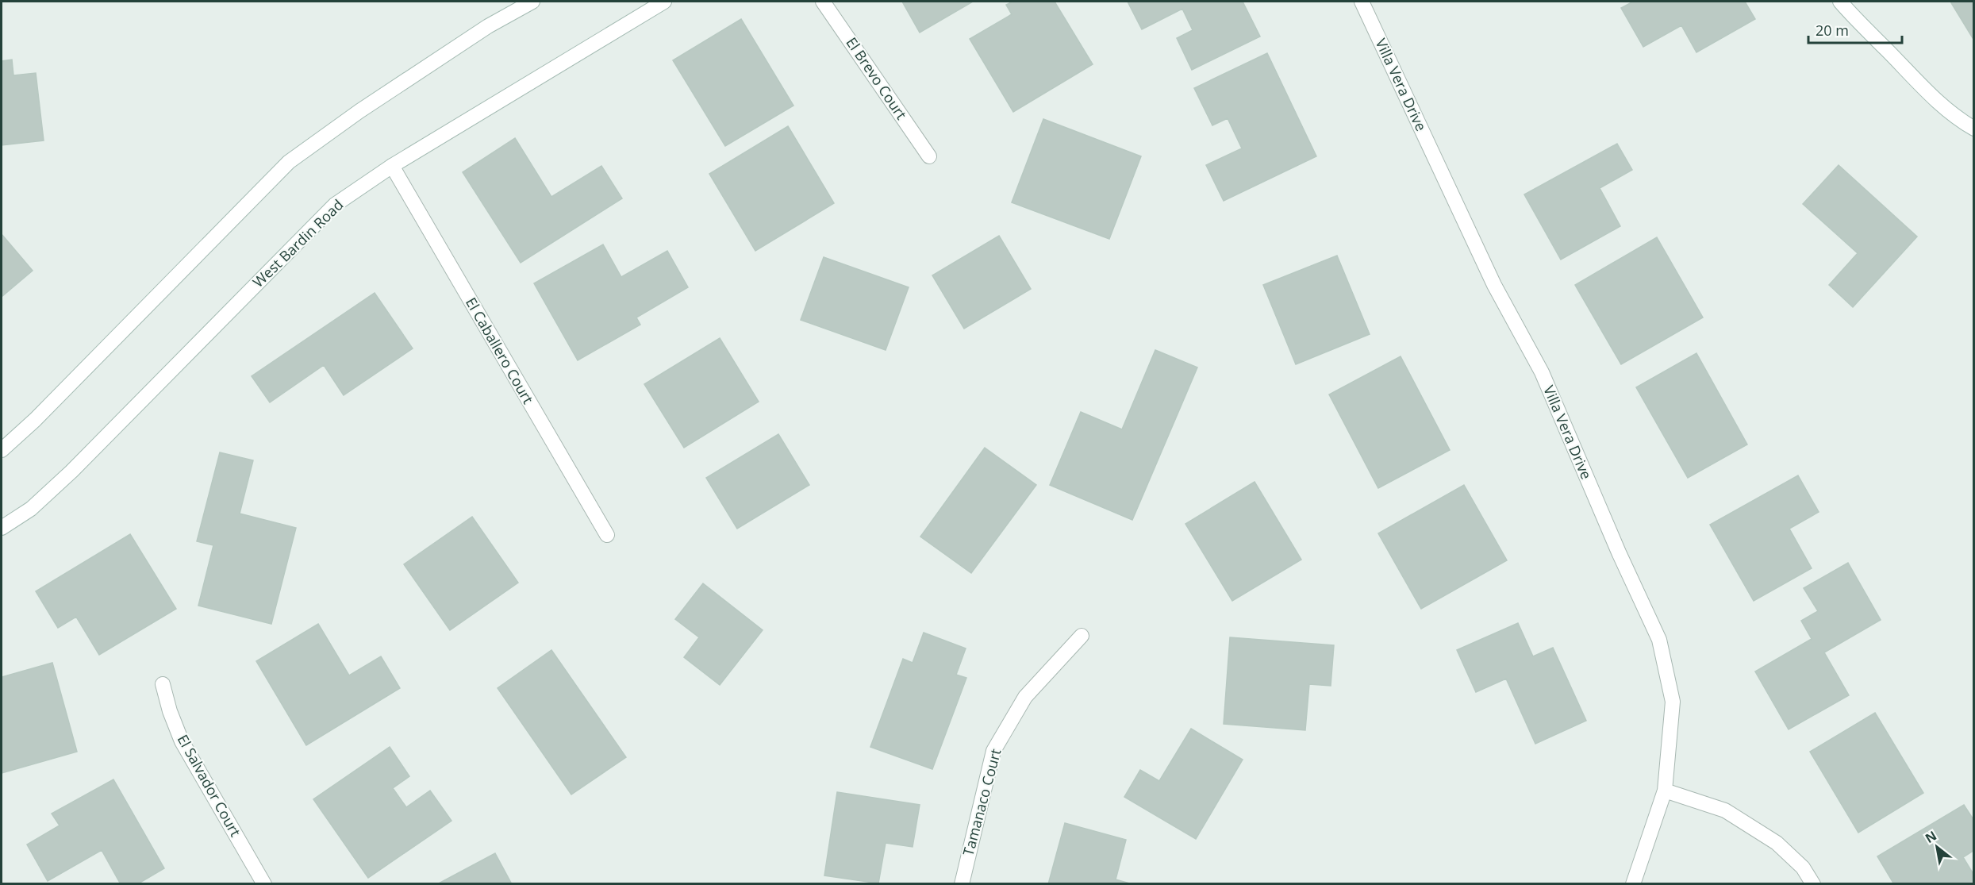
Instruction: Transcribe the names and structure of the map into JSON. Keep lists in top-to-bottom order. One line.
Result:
{"streets":{"street":["El Brevo Court","Villa Vera Drive","West Bardin Road","El Caballero Court","El Salvador Court","Tamanaco Court"]},"crossings":[["West Bardin Road","El Caballero Court"]],"scale_bar":"20 m","north":"top left"}
